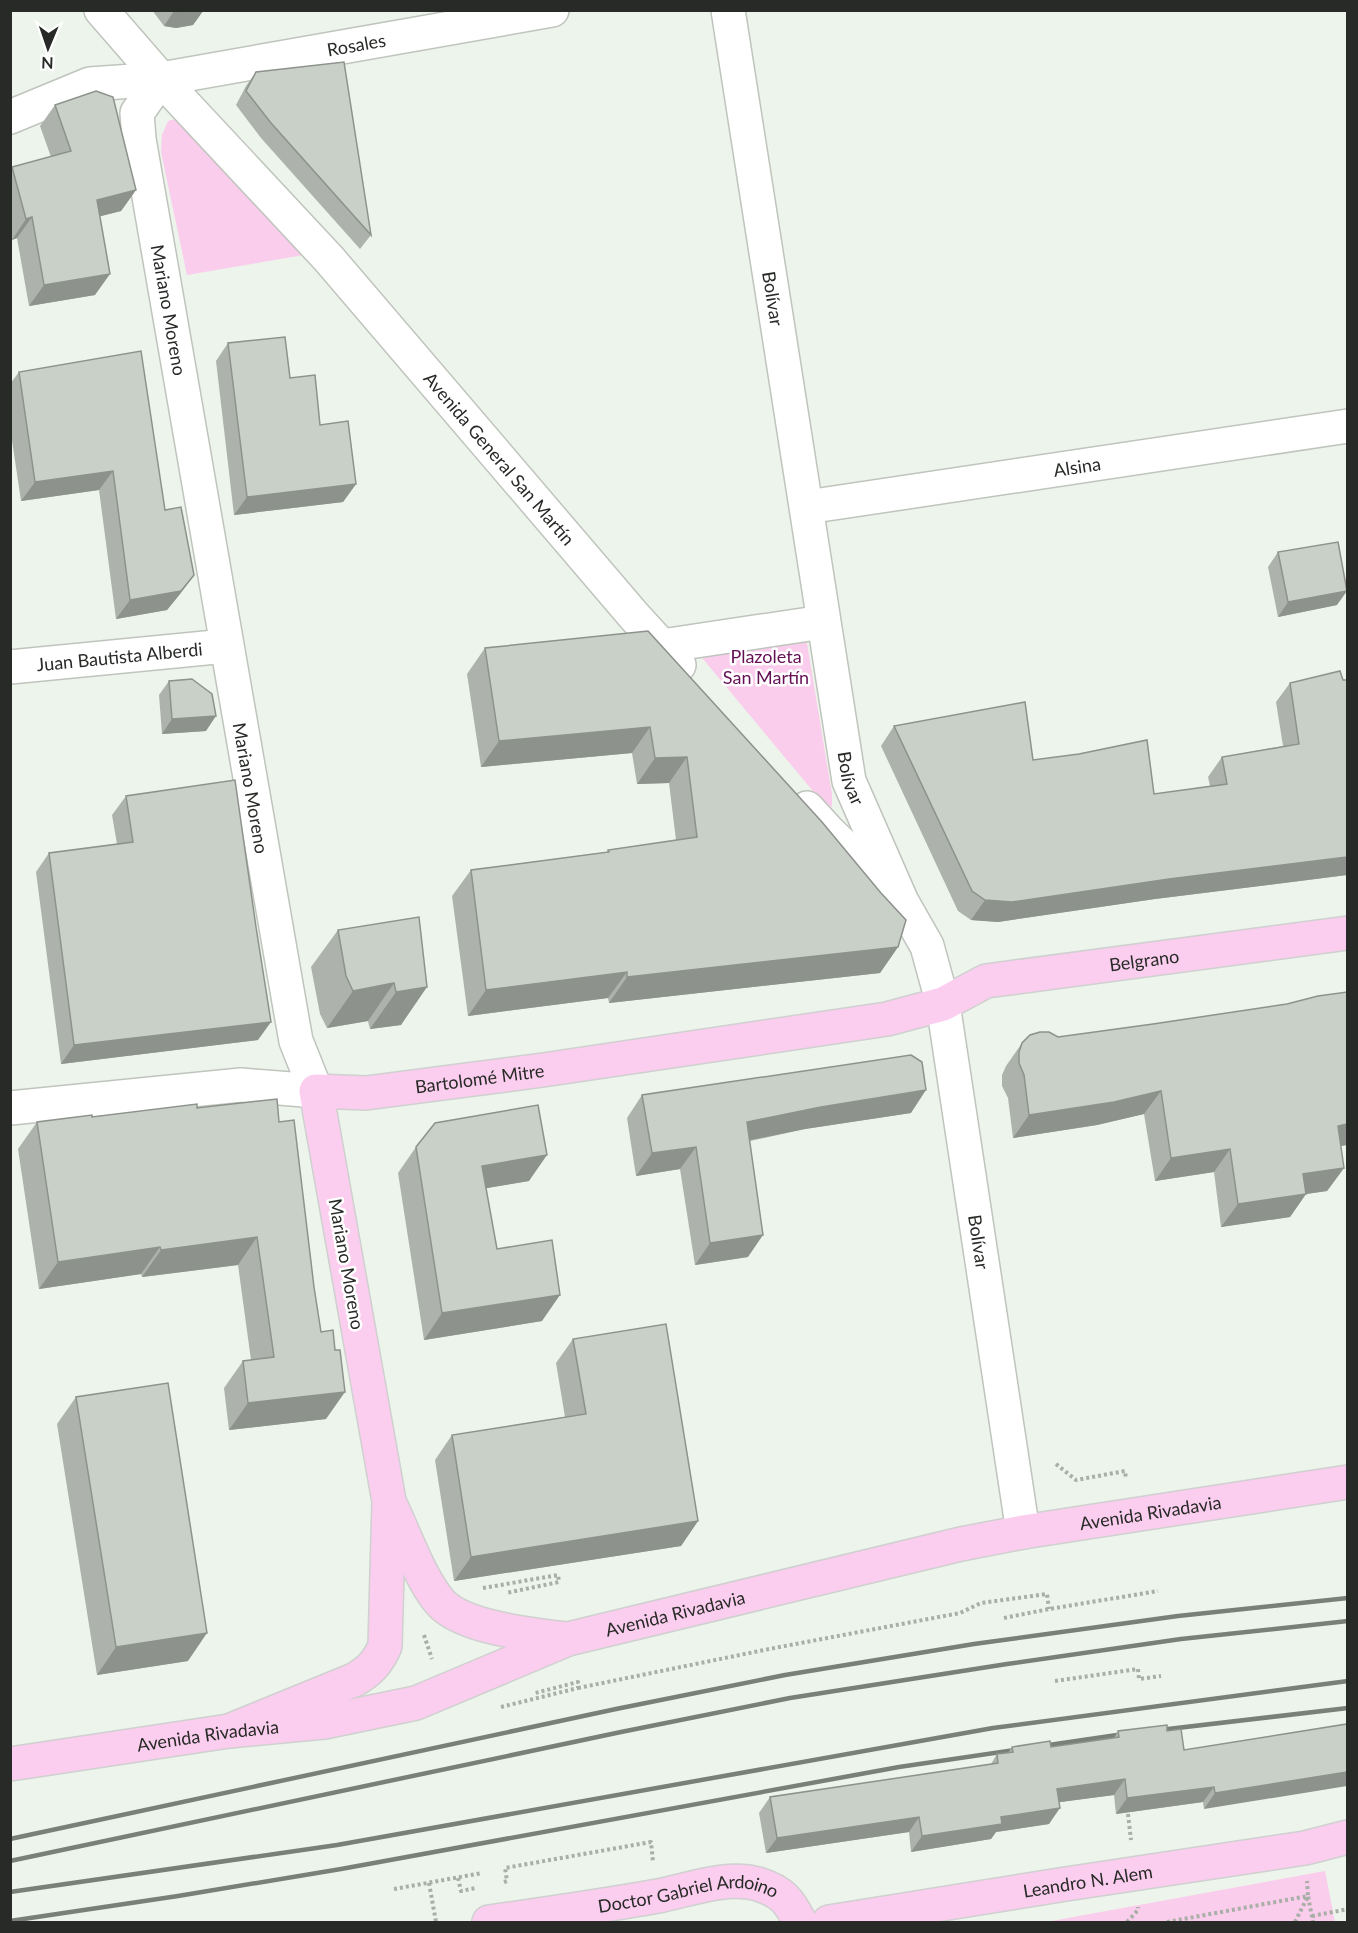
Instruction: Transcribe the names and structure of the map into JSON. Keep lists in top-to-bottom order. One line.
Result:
{"streets":{"main road":["Mariano Moreno","Belgrano","Bartolomé Mitre","Avenida Rivadavia","Leandro N. Alem","Doctor Gabriel Ardoino"],"street":["Rosales","Bolívar","Avenida General San Martín","Alsina","Juan Bautista Alberdi"]},"crossings":[["Rosales","Mariano Moreno"],["Rosales","Avenida General San Martín"],["Bolívar","Alsina"],["Bolívar","Belgrano"],["Bolívar","Bartolomé Mitre"],["Bolívar","Avenida Rivadavia"],["Mariano Moreno","Avenida General San Martín"],["Mariano Moreno","Juan Bautista Alberdi"],["Mariano Moreno","Bartolomé Mitre"],["Mariano Moreno","Avenida Rivadavia"],["Belgrano","Bartolomé Mitre"]],"parks":["Plazoleta San Martín"],"north":"bottom"}
